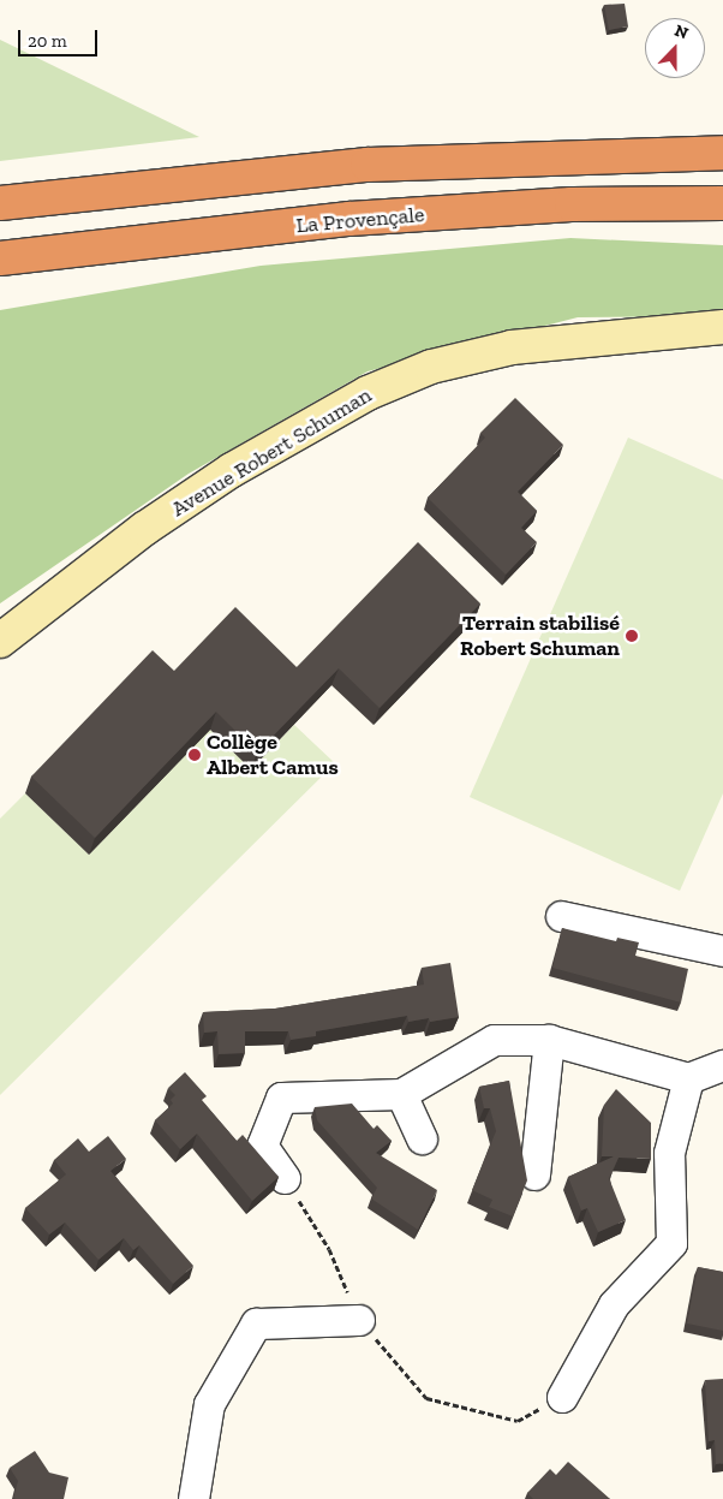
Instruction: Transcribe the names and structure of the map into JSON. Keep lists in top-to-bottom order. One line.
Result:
{"streets":{"highway":["La Provençale"],"street":["Avenue Robert Schuman"]},"places":["Terrain stabilisé Robert Schuman","Collège Albert Camus"],"scale_bar":"20 m","north":"top"}
